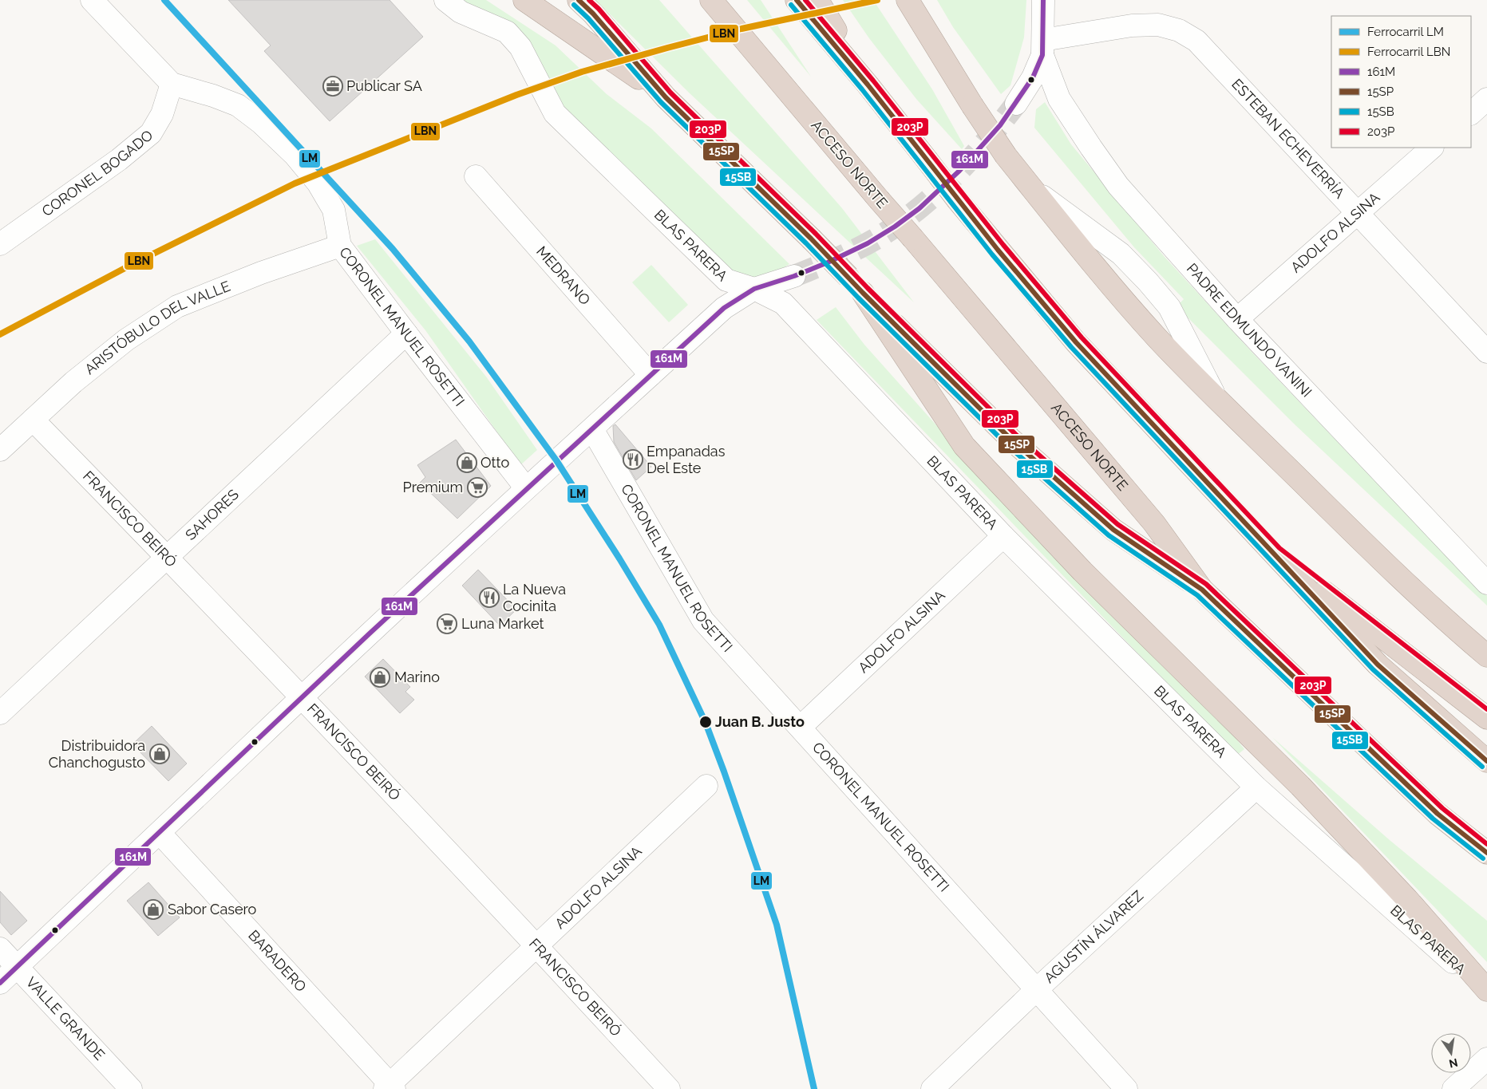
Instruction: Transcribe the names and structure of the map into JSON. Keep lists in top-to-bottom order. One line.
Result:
{"streets":{"highway":["ACCESO NORTE"],"street":["ESTEBAN ECHEVERRÍA","CORONEL BOGADO","ADOLFO ALSINA","BLAS PARERA","MEDRANO","CORONEL MANUEL ROSETTI","ARISTÓBULO DEL VALLE","PADRE EDMUNDO VANINI","SAHORES","FRANCISCO BEIRÓ","AGUSTÍN ÁLVAREZ","BARADERO","VALLE GRANDE"]},"crossings":[["ESTEBAN ECHEVERRÍA","ADOLFO ALSINA"],["ESTEBAN ECHEVERRÍA","PADRE EDMUNDO VANINI"],["CORONEL BOGADO","CORONEL MANUEL ROSETTI"],["ADOLFO ALSINA","BLAS PARERA"],["ADOLFO ALSINA","CORONEL MANUEL ROSETTI"],["ADOLFO ALSINA","PADRE EDMUNDO VANINI"],["ADOLFO ALSINA","FRANCISCO BEIRÓ"],["ADOLFO ALSINA","BARADERO"],["BLAS PARERA","AGUSTÍN ÁLVAREZ"],["CORONEL MANUEL ROSETTI","ARISTÓBULO DEL VALLE"],["CORONEL MANUEL ROSETTI","SAHORES"],["CORONEL MANUEL ROSETTI","AGUSTÍN ÁLVAREZ"],["ARISTÓBULO DEL VALLE","FRANCISCO BEIRÓ"],["SAHORES","FRANCISCO BEIRÓ"]],"places":{"office":["Publicar SA"],"restaurant":["Empanadas Del Este","La Nueva Cocinita"],"shop":["Otto","Marino","Distribuidora Chanchogusto","Sabor Casero"],"supermarket":["Premium","Luna Market"],"other":["Juan B. Justo"]},"lines":["rail line LM","rail line LBN","transit line 161M","transit line 15SP","transit line 203P","transit line 15SB"],"legend":["Ferrocarril LM","Ferrocarril LBN","161M","15SP","15SB","203P"],"north":"bottom"}
